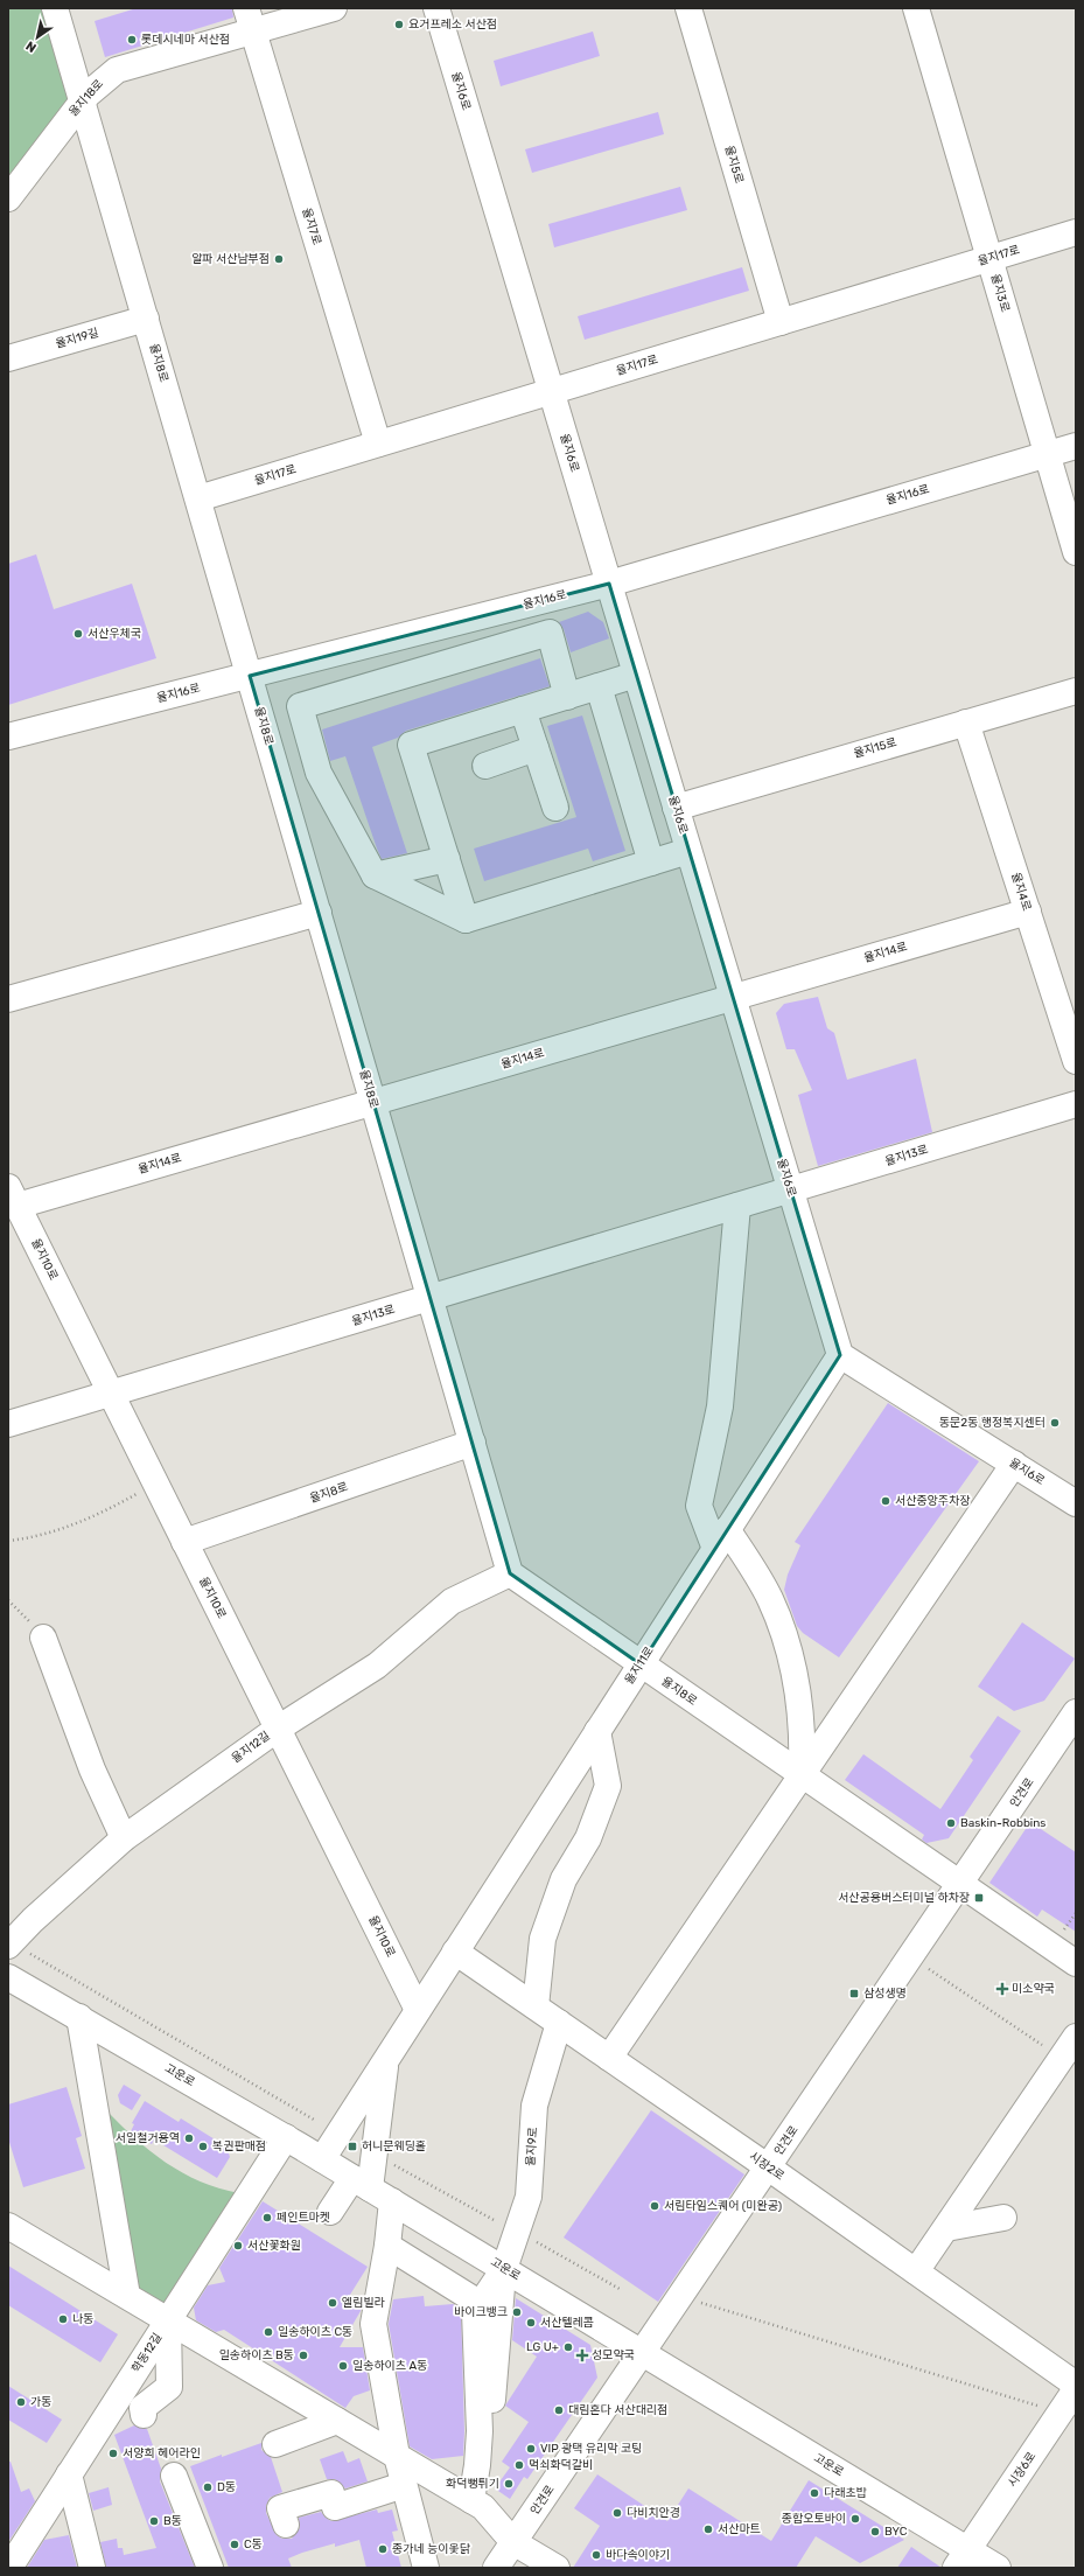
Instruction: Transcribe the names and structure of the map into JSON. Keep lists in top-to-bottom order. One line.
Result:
{"streets":{"street":["율지6로","율지18로","율지5로","율지7로","율지17로","율지3로","율지19길","율지8로","율지16로","율지15로","율지4로","율지14로","율지13로","율지10로","율지11로","율지12길","안견로","고운로","율지9로","시장2로","학동12길","시장6로"]},"crossings":[["율지6로","율지17로"],["율지6로","율지16로"],["율지6로","율지15로"],["율지6로","율지14로"],["율지6로","율지13로"],["율지6로","율지11로"],["율지18로","율지7로"],["율지18로","율지8로"],["율지5로","율지17로"],["율지7로","율지17로"],["율지17로","율지3로"],["율지17로","율지8로"],["율지3로","율지16로"],["율지19길","율지8로"],["율지8로","율지16로"],["율지8로","율지14로"],["율지8로","율지13로"],["율지8로","율지10로"],["율지8로","율지11로"],["율지8로","율지12길"],["율지8로","안견로"],["율지15로","율지4로"],["율지4로","율지14로"],["율지14로","율지10로"],["율지13로","율지10로"],["율지10로","율지11로"],["율지10로","율지12길"],["율지11로","고운로"],["율지11로","시장2로"],["안견로","고운로"],["안견로","시장2로"],["고운로","율지9로"],["고운로","학동12길"],["고운로","시장6로"],["율지9로","시장2로"]],"places":{"other":["요거프레소 서산점","롯데시네마 서산점","알파 서산남부점","서산우체국","동문2동 행정복지센터","서산중앙주차장","Baskin-Robbins","서일철거용역","복권판매점","서림타임스퀘어 (미완공)","페인트마켓","서산꽃화원","엘림빌라","바이크뱅크","나동","서산텔레콤","일송하이츠 C동","LG U+","일송하이츠 B동","일송하이츠 A동","가동","대림혼다 서산대리점","VIP 광택 유리막 코팅","서양희 헤어라인","먹쇠화덕갈비","화덕뻥튀기","D동","다래초밥","다비치안경","종합오토바이","B동","서산마트","BYC","C동","종가네 능이옻닭","바다속이야기"],"transit":["서산공용버스터미널 하차장","삼성생명","허니문웨딩홀"],"health":["미소약국","성모약국"]},"north":"bottom left"}
